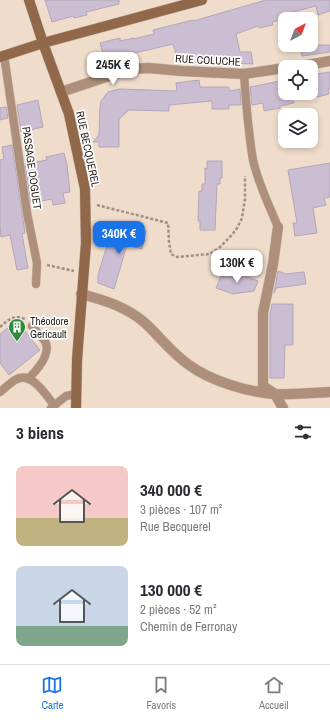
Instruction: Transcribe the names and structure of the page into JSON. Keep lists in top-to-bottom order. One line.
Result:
{"streets":{"main road":["RUE BECQUEREL"],"street":["RUE COLUCHE"],"lane":["PASSAGE DOGUET"]},"crossings":[["RUE COLUCHE","RUE BECQUEREL"]],"places":{"building":["Théodore Gericault"]},"north":"top right","page":{"price":["245K €","340K €","130K €"],"heading":"3 biens","list":[{"name":"340 000 €","note":"3 pièces · 107 m² · Rue Becquerel"},{"name":"130 000 €","note":"2 pièces · 52 m² · Chemin de Ferronay"}],"tabs":["Carte","Favoris","Accueil"]}}
